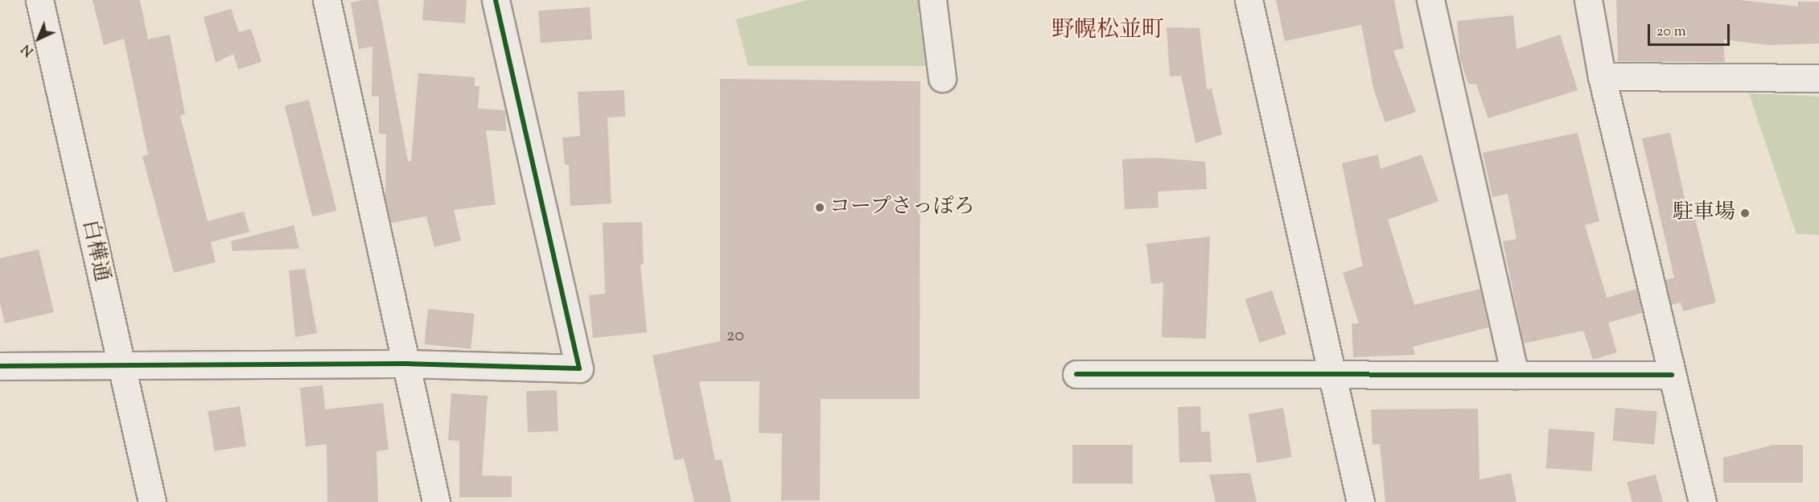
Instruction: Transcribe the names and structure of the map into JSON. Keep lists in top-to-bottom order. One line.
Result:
{"streets":{"street":["白樺通"]},"districts":["野幌松並町"],"places":["コープさっぽろ","駐車場"],"house_numbers":["20"],"scale_bar":"20 m","north":"bottom left"}
